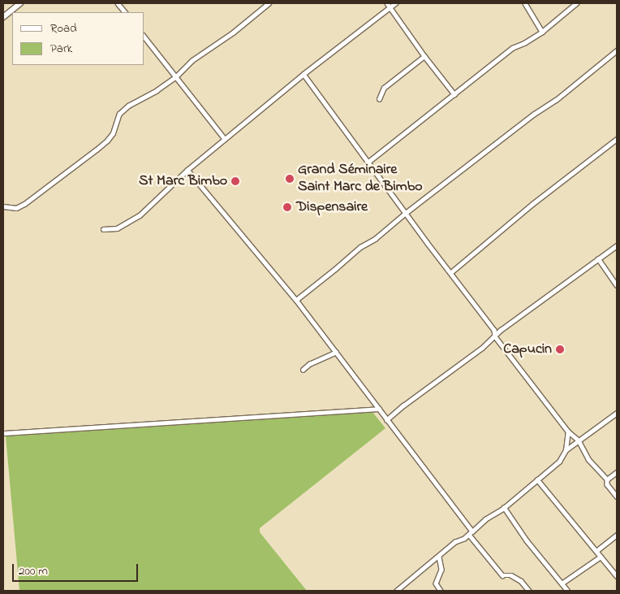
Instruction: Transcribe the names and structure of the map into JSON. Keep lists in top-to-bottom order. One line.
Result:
{"places":["Grand Séminaire Saint Marc de Bimbo","St Marc Bimbo","Dispensaire","Capucin"],"legend":["Road","Park"],"scale_bar":"200 m"}
